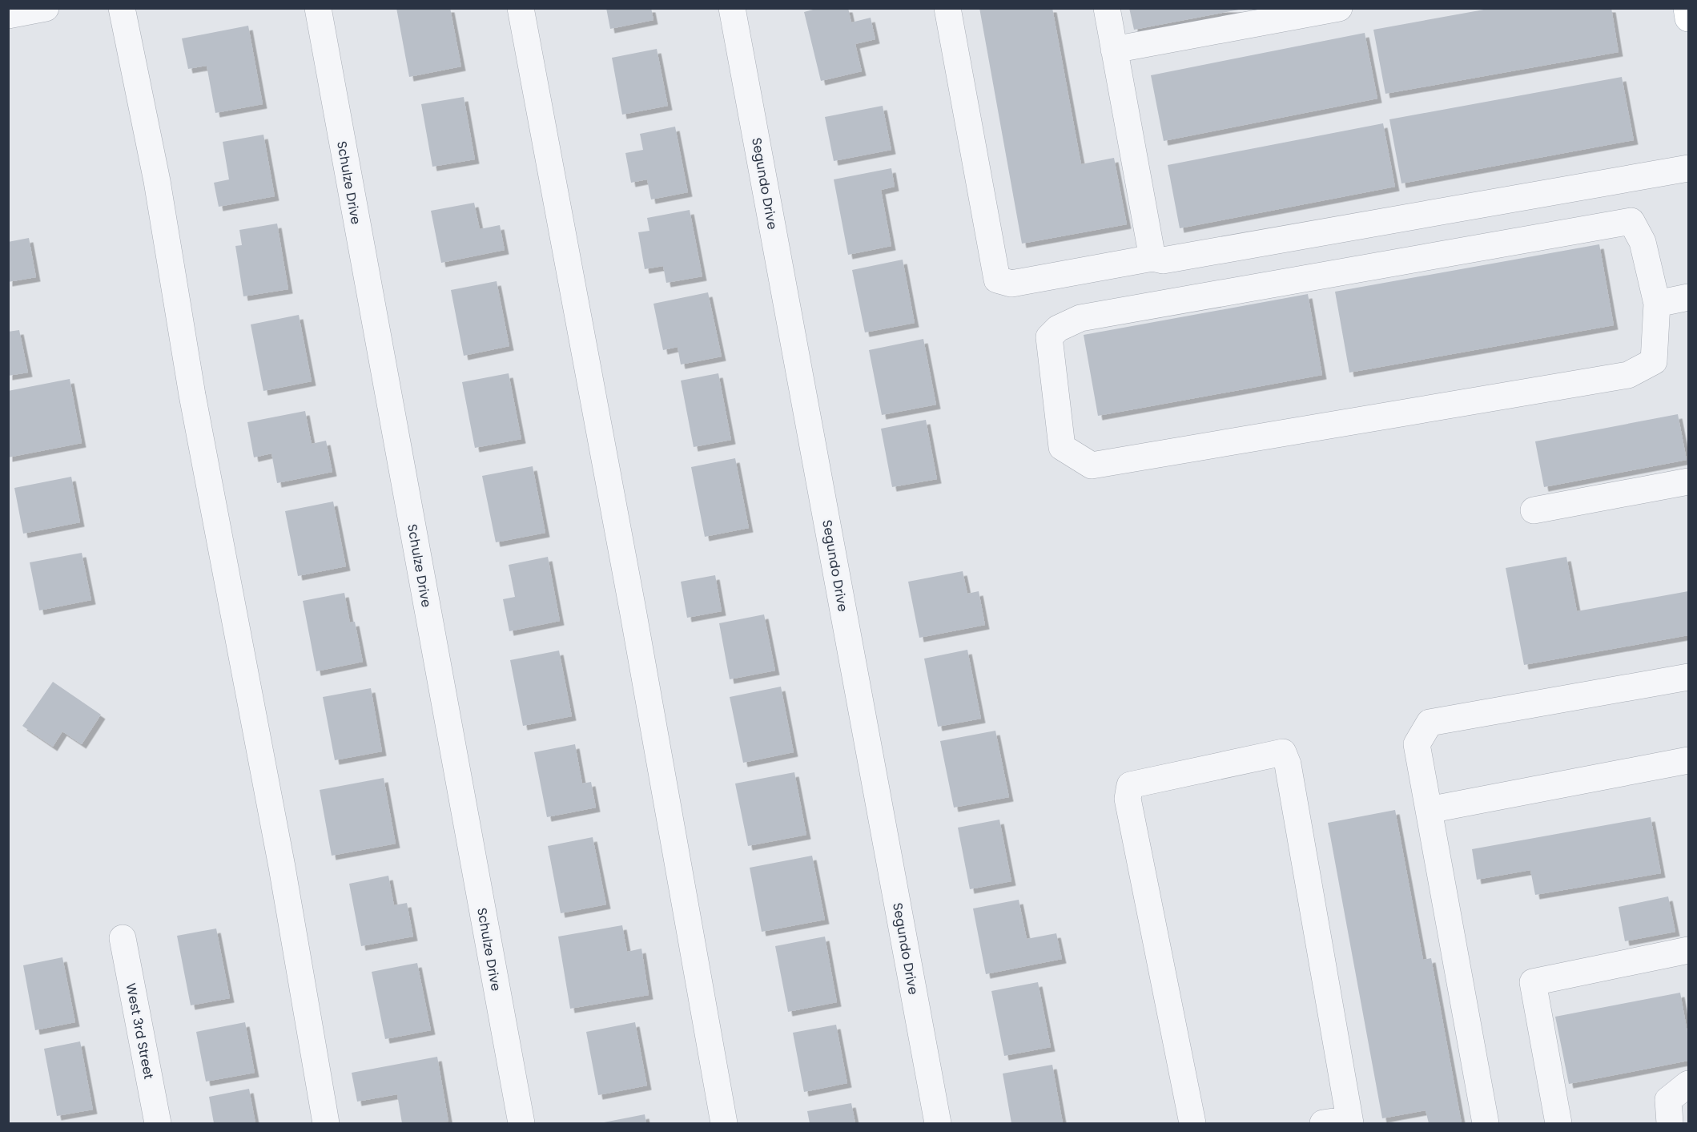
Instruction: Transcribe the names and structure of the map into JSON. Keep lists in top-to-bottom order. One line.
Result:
{"streets":{"street":["Schulze Drive","Segundo Drive","West 3rd Street"]}}
